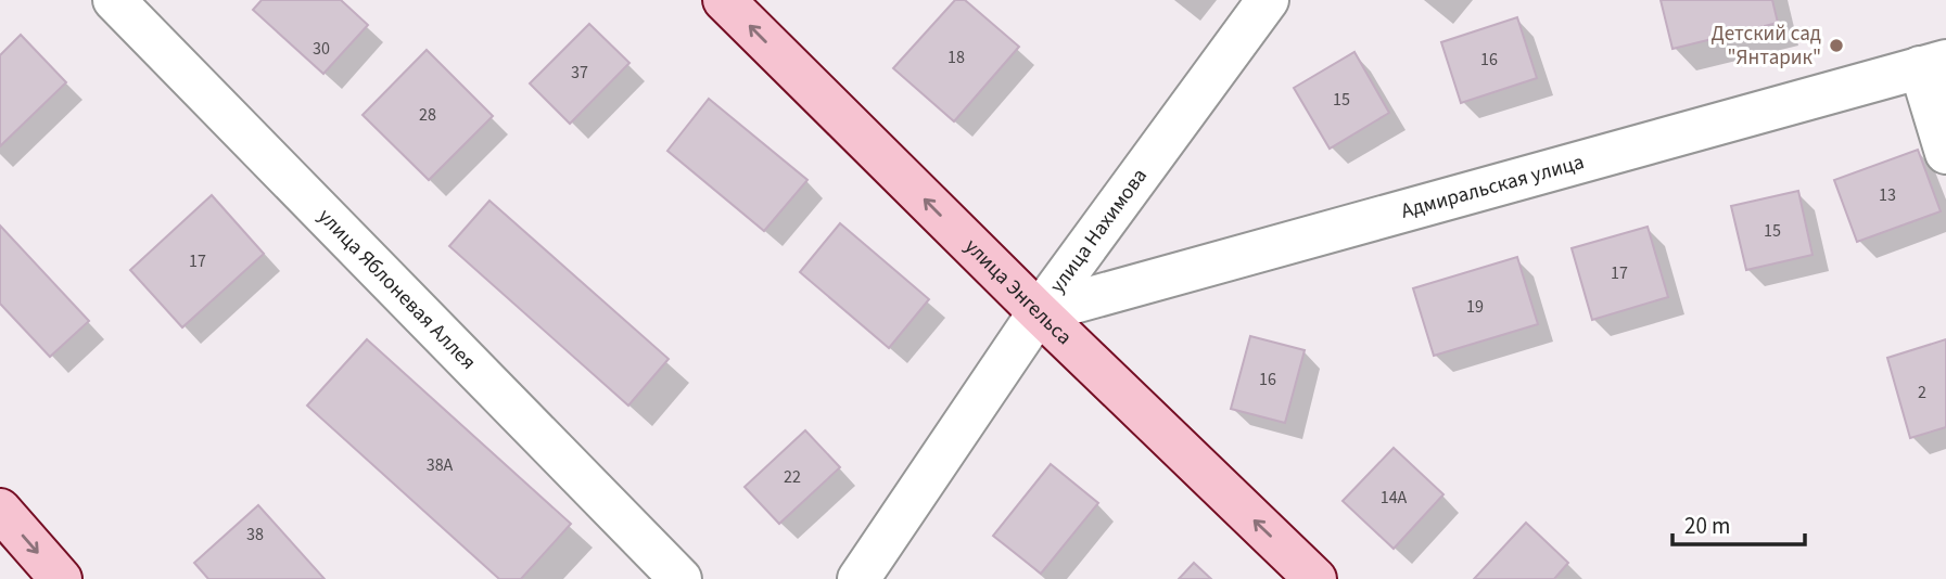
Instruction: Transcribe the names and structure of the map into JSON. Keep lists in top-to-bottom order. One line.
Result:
{"streets":{"street":["Адмиральская улица","улица Нахимова","улица Яблоневая Аллея","улица Энгельса"]},"crossings":[["Адмиральская улица","улица Нахимова"],["Адмиральская улица","улица Энгельса"],["улица Нахимова","улица Энгельса"]],"one_way":["улица Энгельса"],"places":["Детский сад \"Янтарик\""],"house_numbers":["30","18","16","37","15","28","13","15","17","17","19","16","2","38А","22","14А","38"],"scale_bar":"20 m"}
